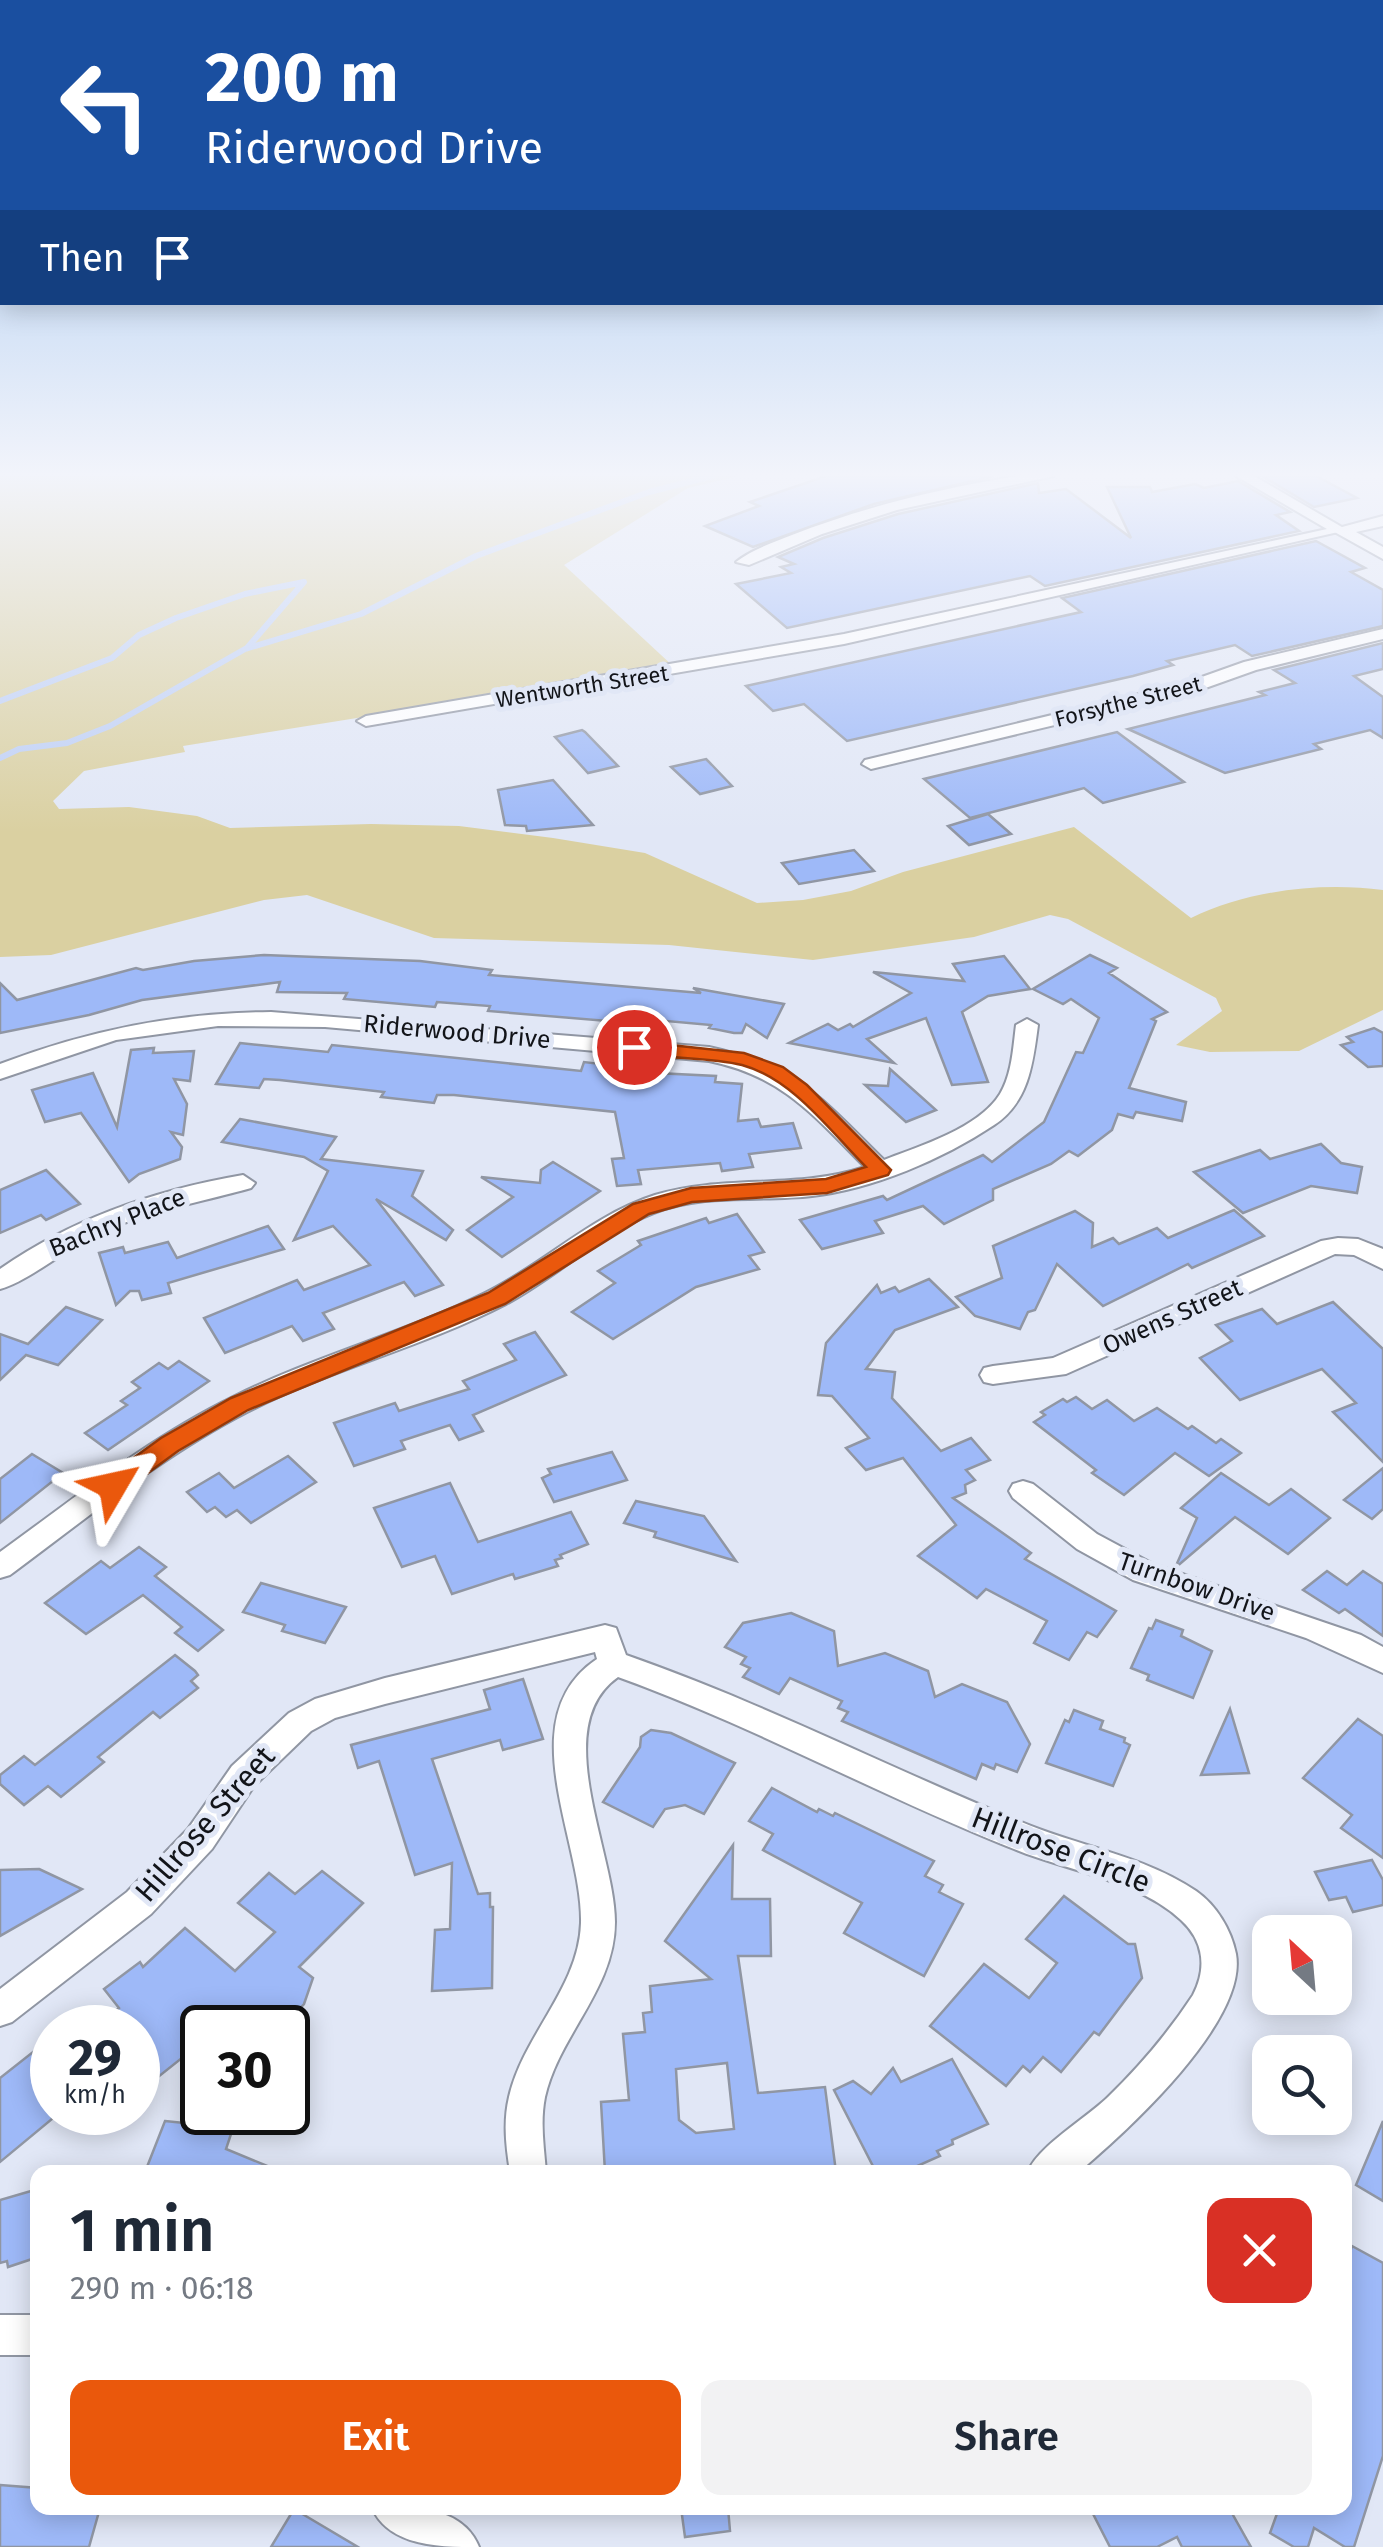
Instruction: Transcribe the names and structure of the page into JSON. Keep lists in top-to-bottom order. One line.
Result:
{"streets":{"street":["Wentworth Street","Forsythe Street","Riderwood Drive","Bachry Place","Owens Street","Turnbow Drive","Hillrose Street","Hillrose Circle"]},"crossings":[["Hillrose Street","Hillrose Circle"]],"north":"top left","page":{"turn":["200 m","Riderwood Drive"],"then":"Then","speed":"29 km/h","limit":"30","heading":["1 min","290 m · 06:18"],"buttons":["Exit","Share"]}}
